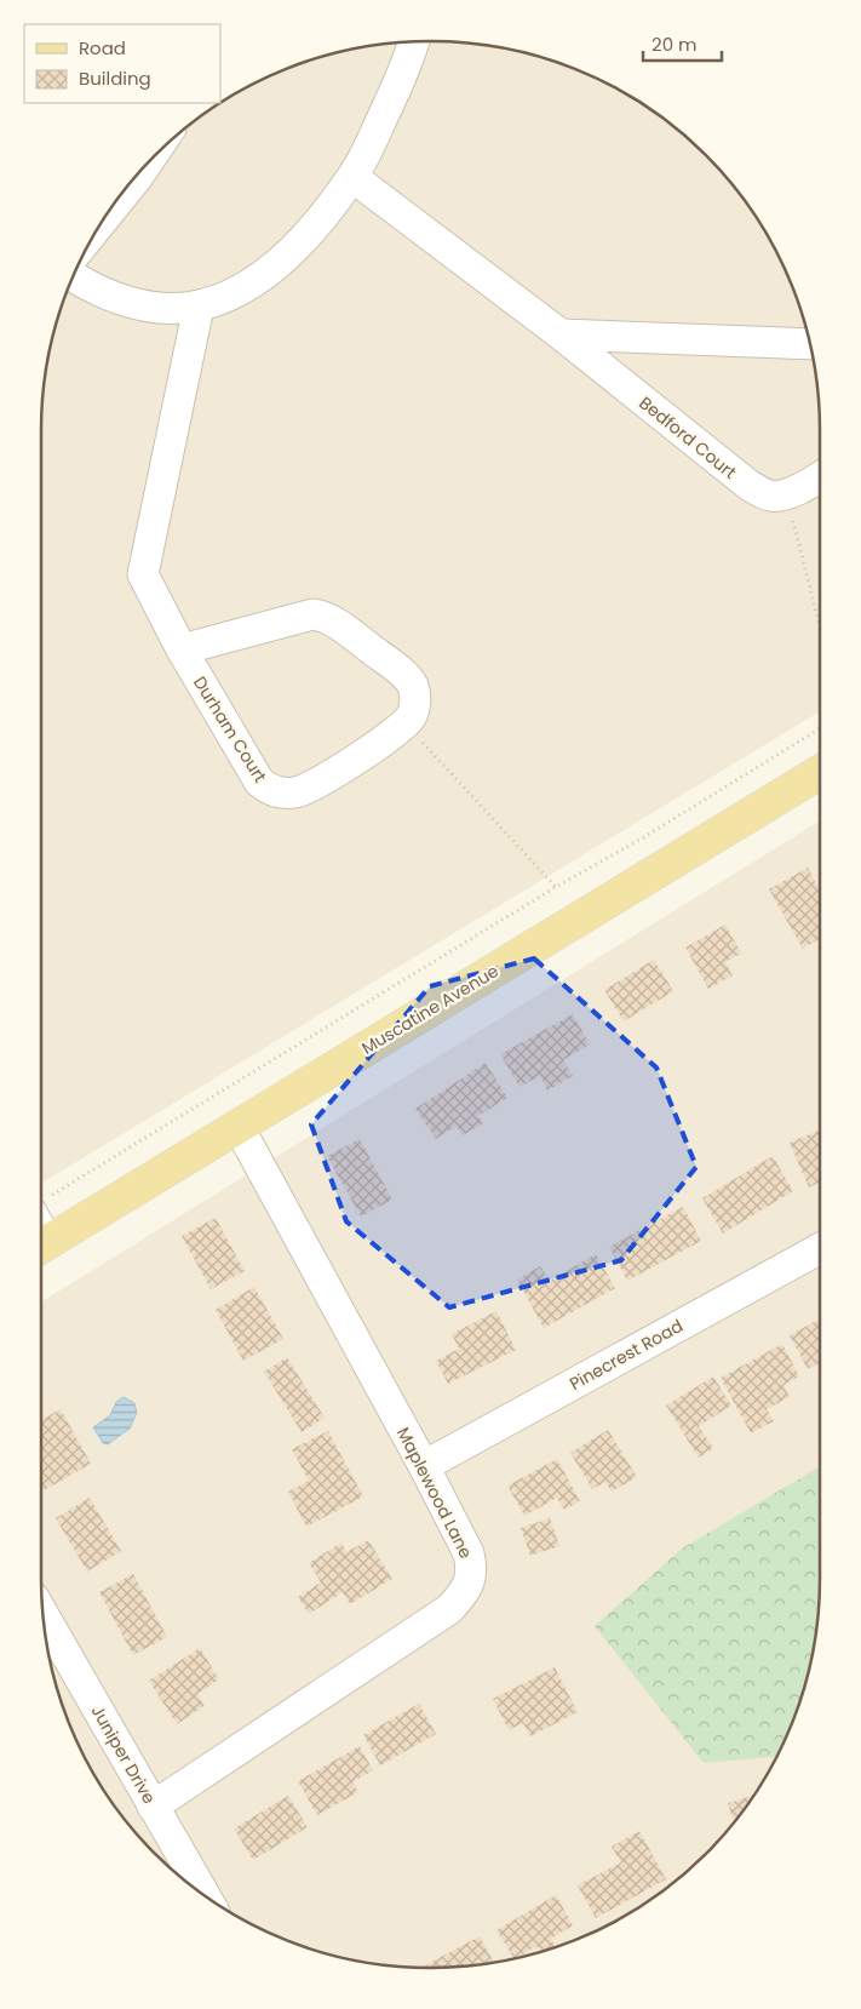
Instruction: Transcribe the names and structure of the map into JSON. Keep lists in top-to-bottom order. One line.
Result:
{"streets":{"main road":["Muscatine Avenue"],"street":["Bedford Court","Durham Court","Pinecrest Road","Maplewood Lane","Juniper Drive"]},"crossings":[["Muscatine Avenue","Maplewood Lane"],["Pinecrest Road","Maplewood Lane"],["Maplewood Lane","Juniper Drive"]],"legend":["Road","Building"],"scale_bar":"20 m"}
